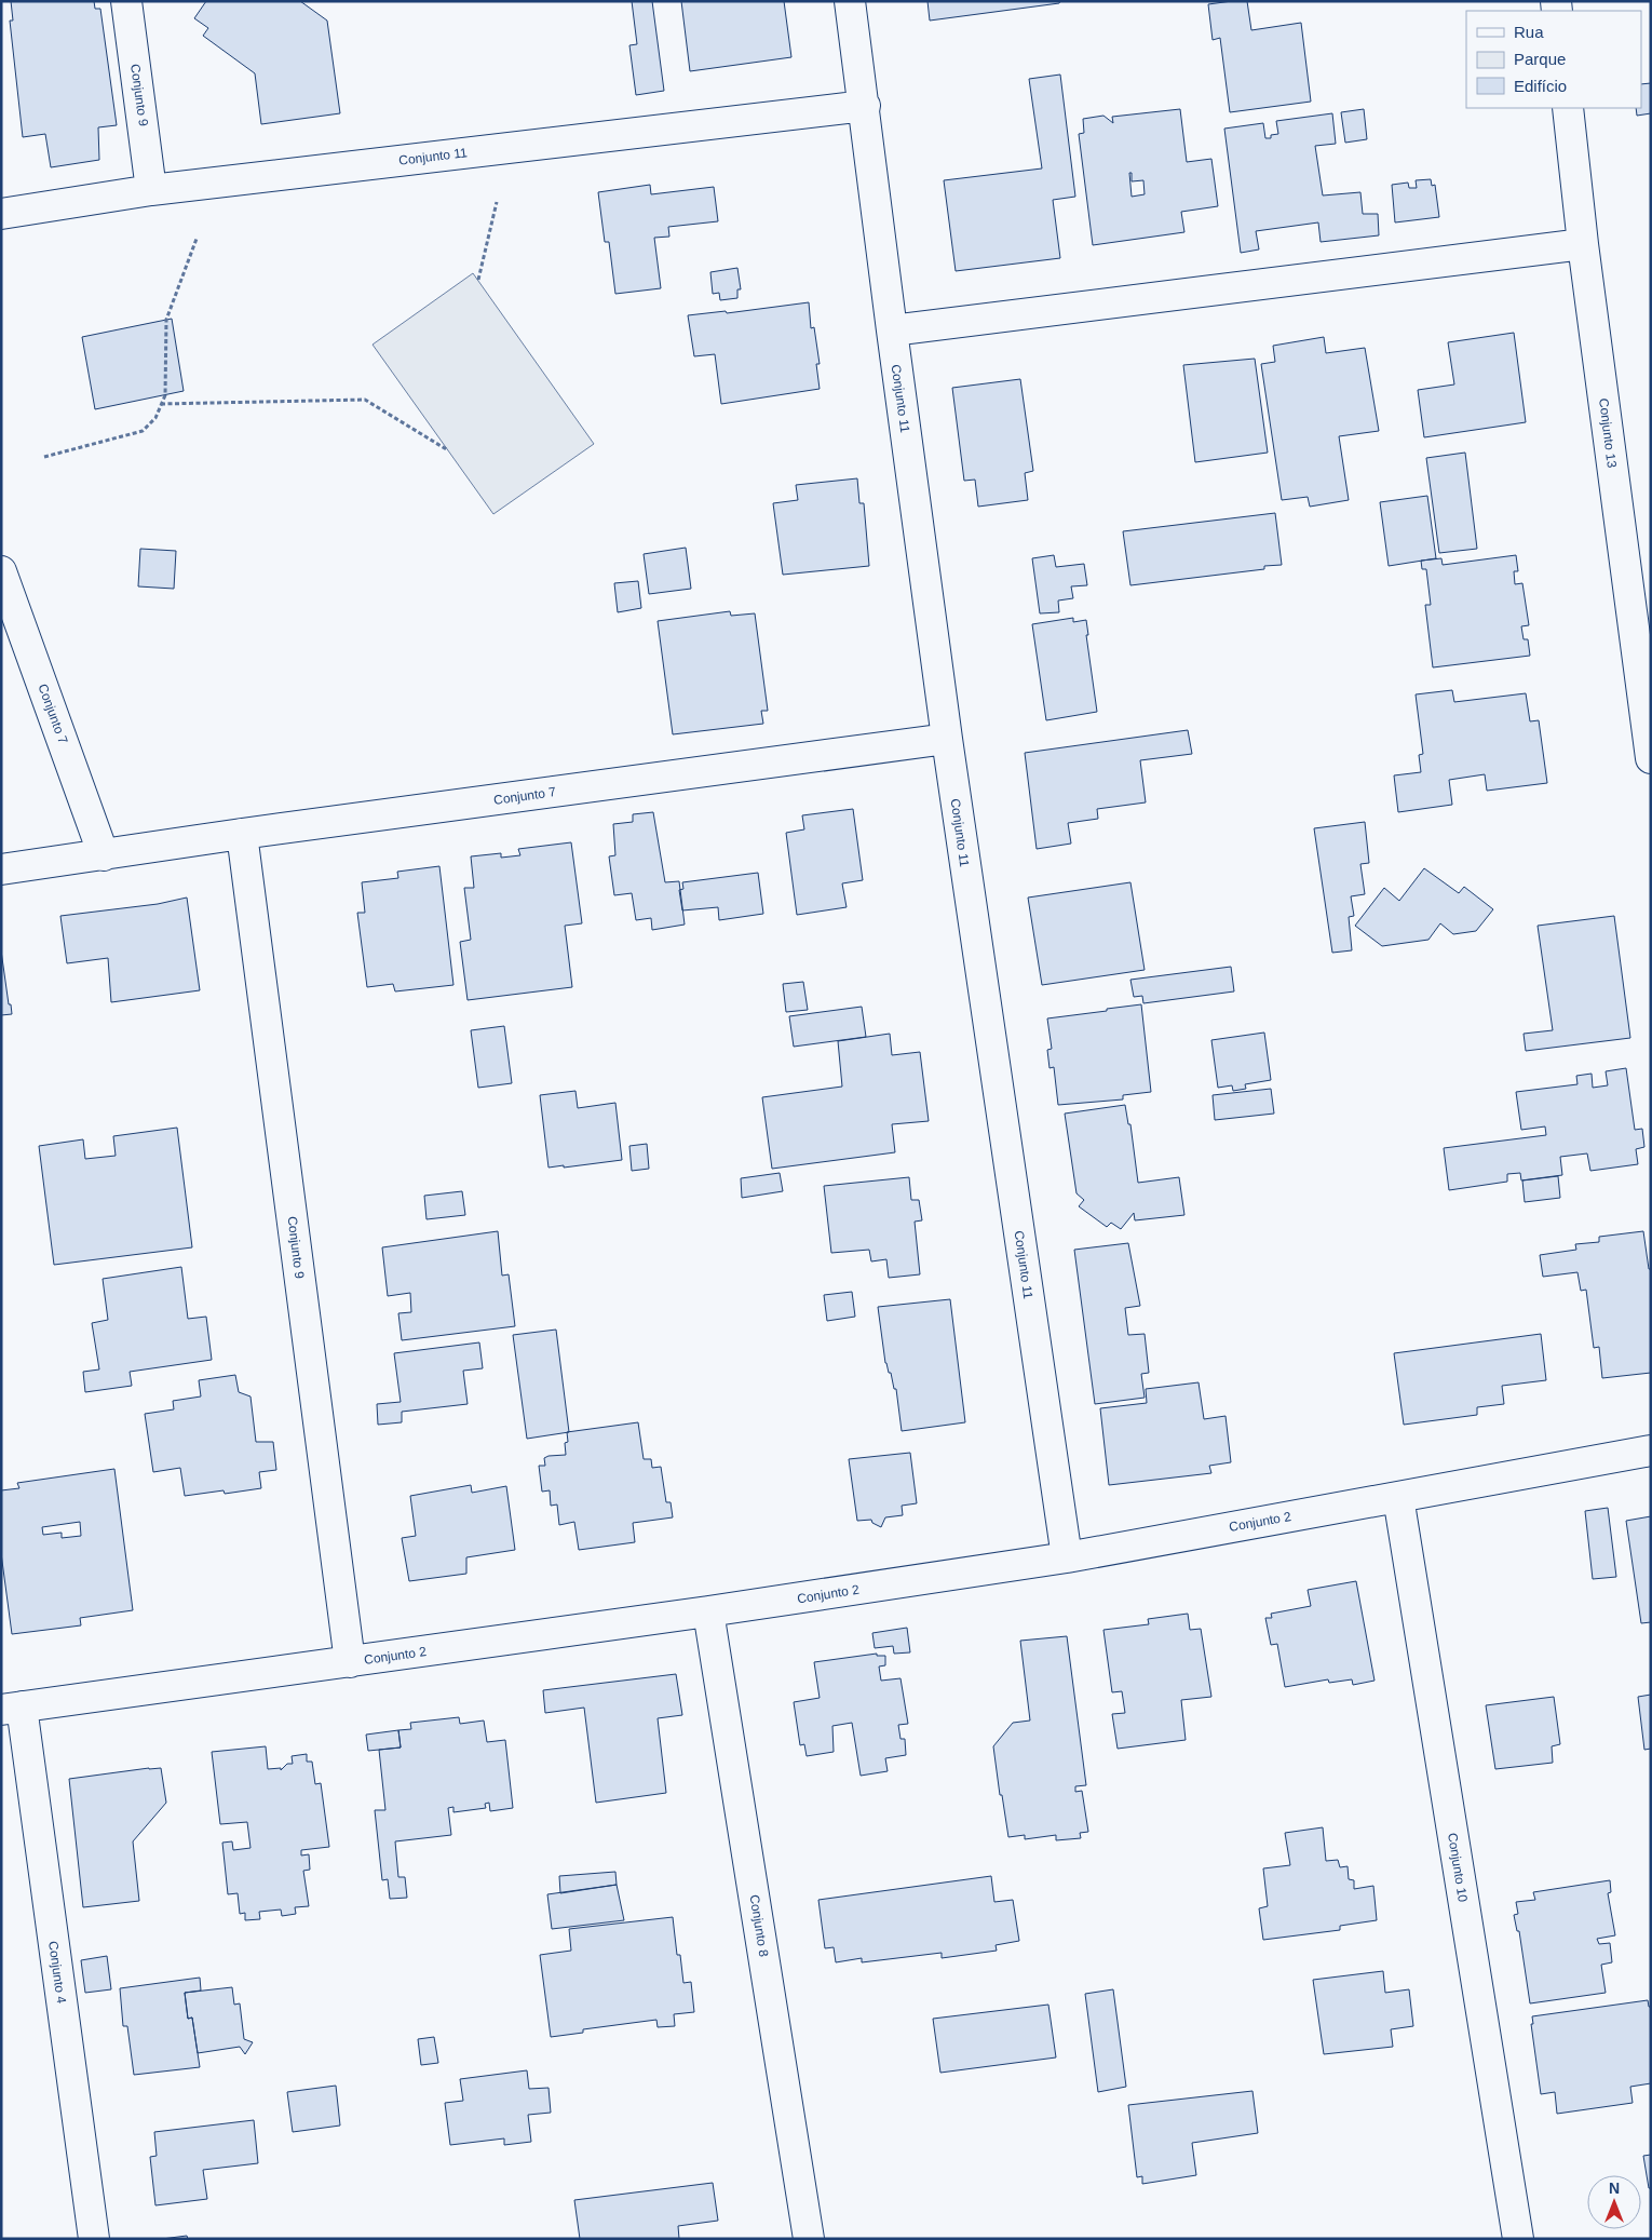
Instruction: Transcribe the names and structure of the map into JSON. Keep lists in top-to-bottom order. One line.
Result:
{"streets":{"street":["Conjunto 9","Conjunto 11","Conjunto 13","Conjunto 7","Conjunto 2","Conjunto 10","Conjunto 8","Conjunto 4"]},"crossings":[["Conjunto 9","Conjunto 11"],["Conjunto 9","Conjunto 7"],["Conjunto 9","Conjunto 2"],["Conjunto 11","Conjunto 7"],["Conjunto 11","Conjunto 2"],["Conjunto 2","Conjunto 10"],["Conjunto 2","Conjunto 8"],["Conjunto 2","Conjunto 4"]],"legend":["Rua","Parque","Edifício"],"north":"top"}
